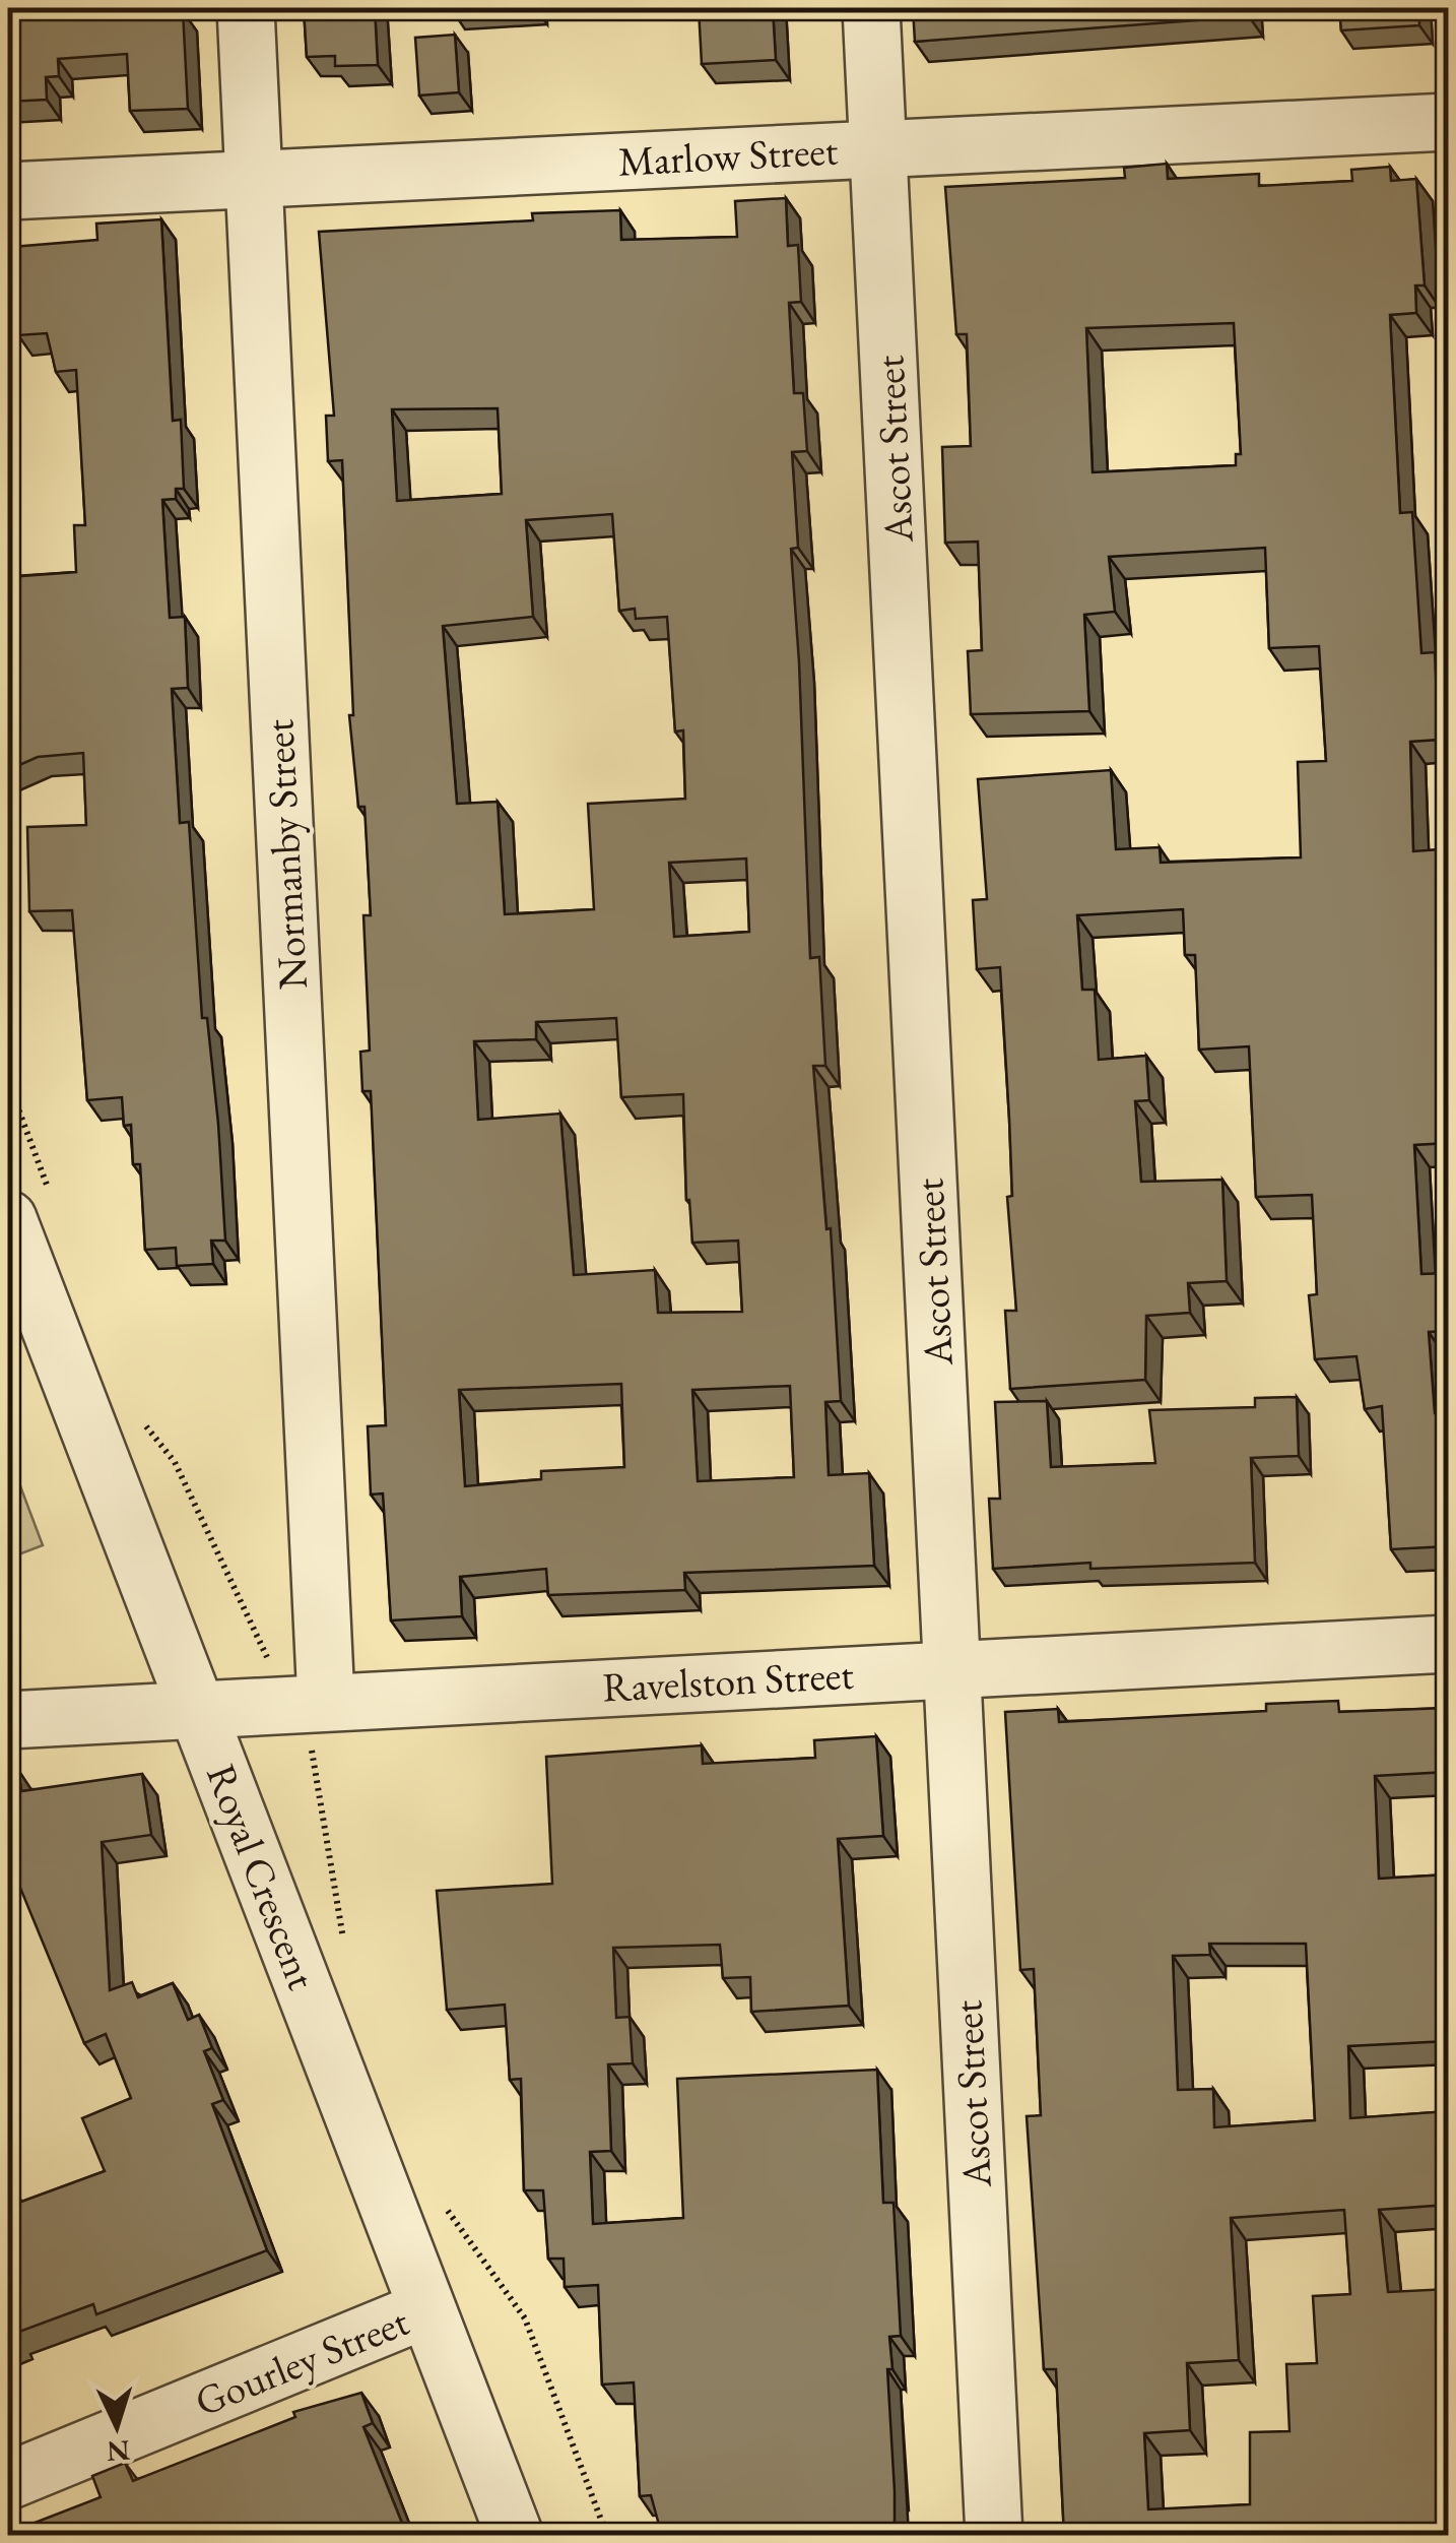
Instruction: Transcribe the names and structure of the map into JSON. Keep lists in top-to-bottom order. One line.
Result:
{"streets":{"street":["Marlow Street","Ascot Street","Normanby Street","Ravelston Street","Royal Crescent","Gourley Street"]},"crossings":[["Marlow Street","Ascot Street"],["Marlow Street","Normanby Street"],["Ascot Street","Ravelston Street"],["Normanby Street","Ravelston Street"],["Ravelston Street","Royal Crescent"],["Royal Crescent","Gourley Street"]],"north":"bottom"}
